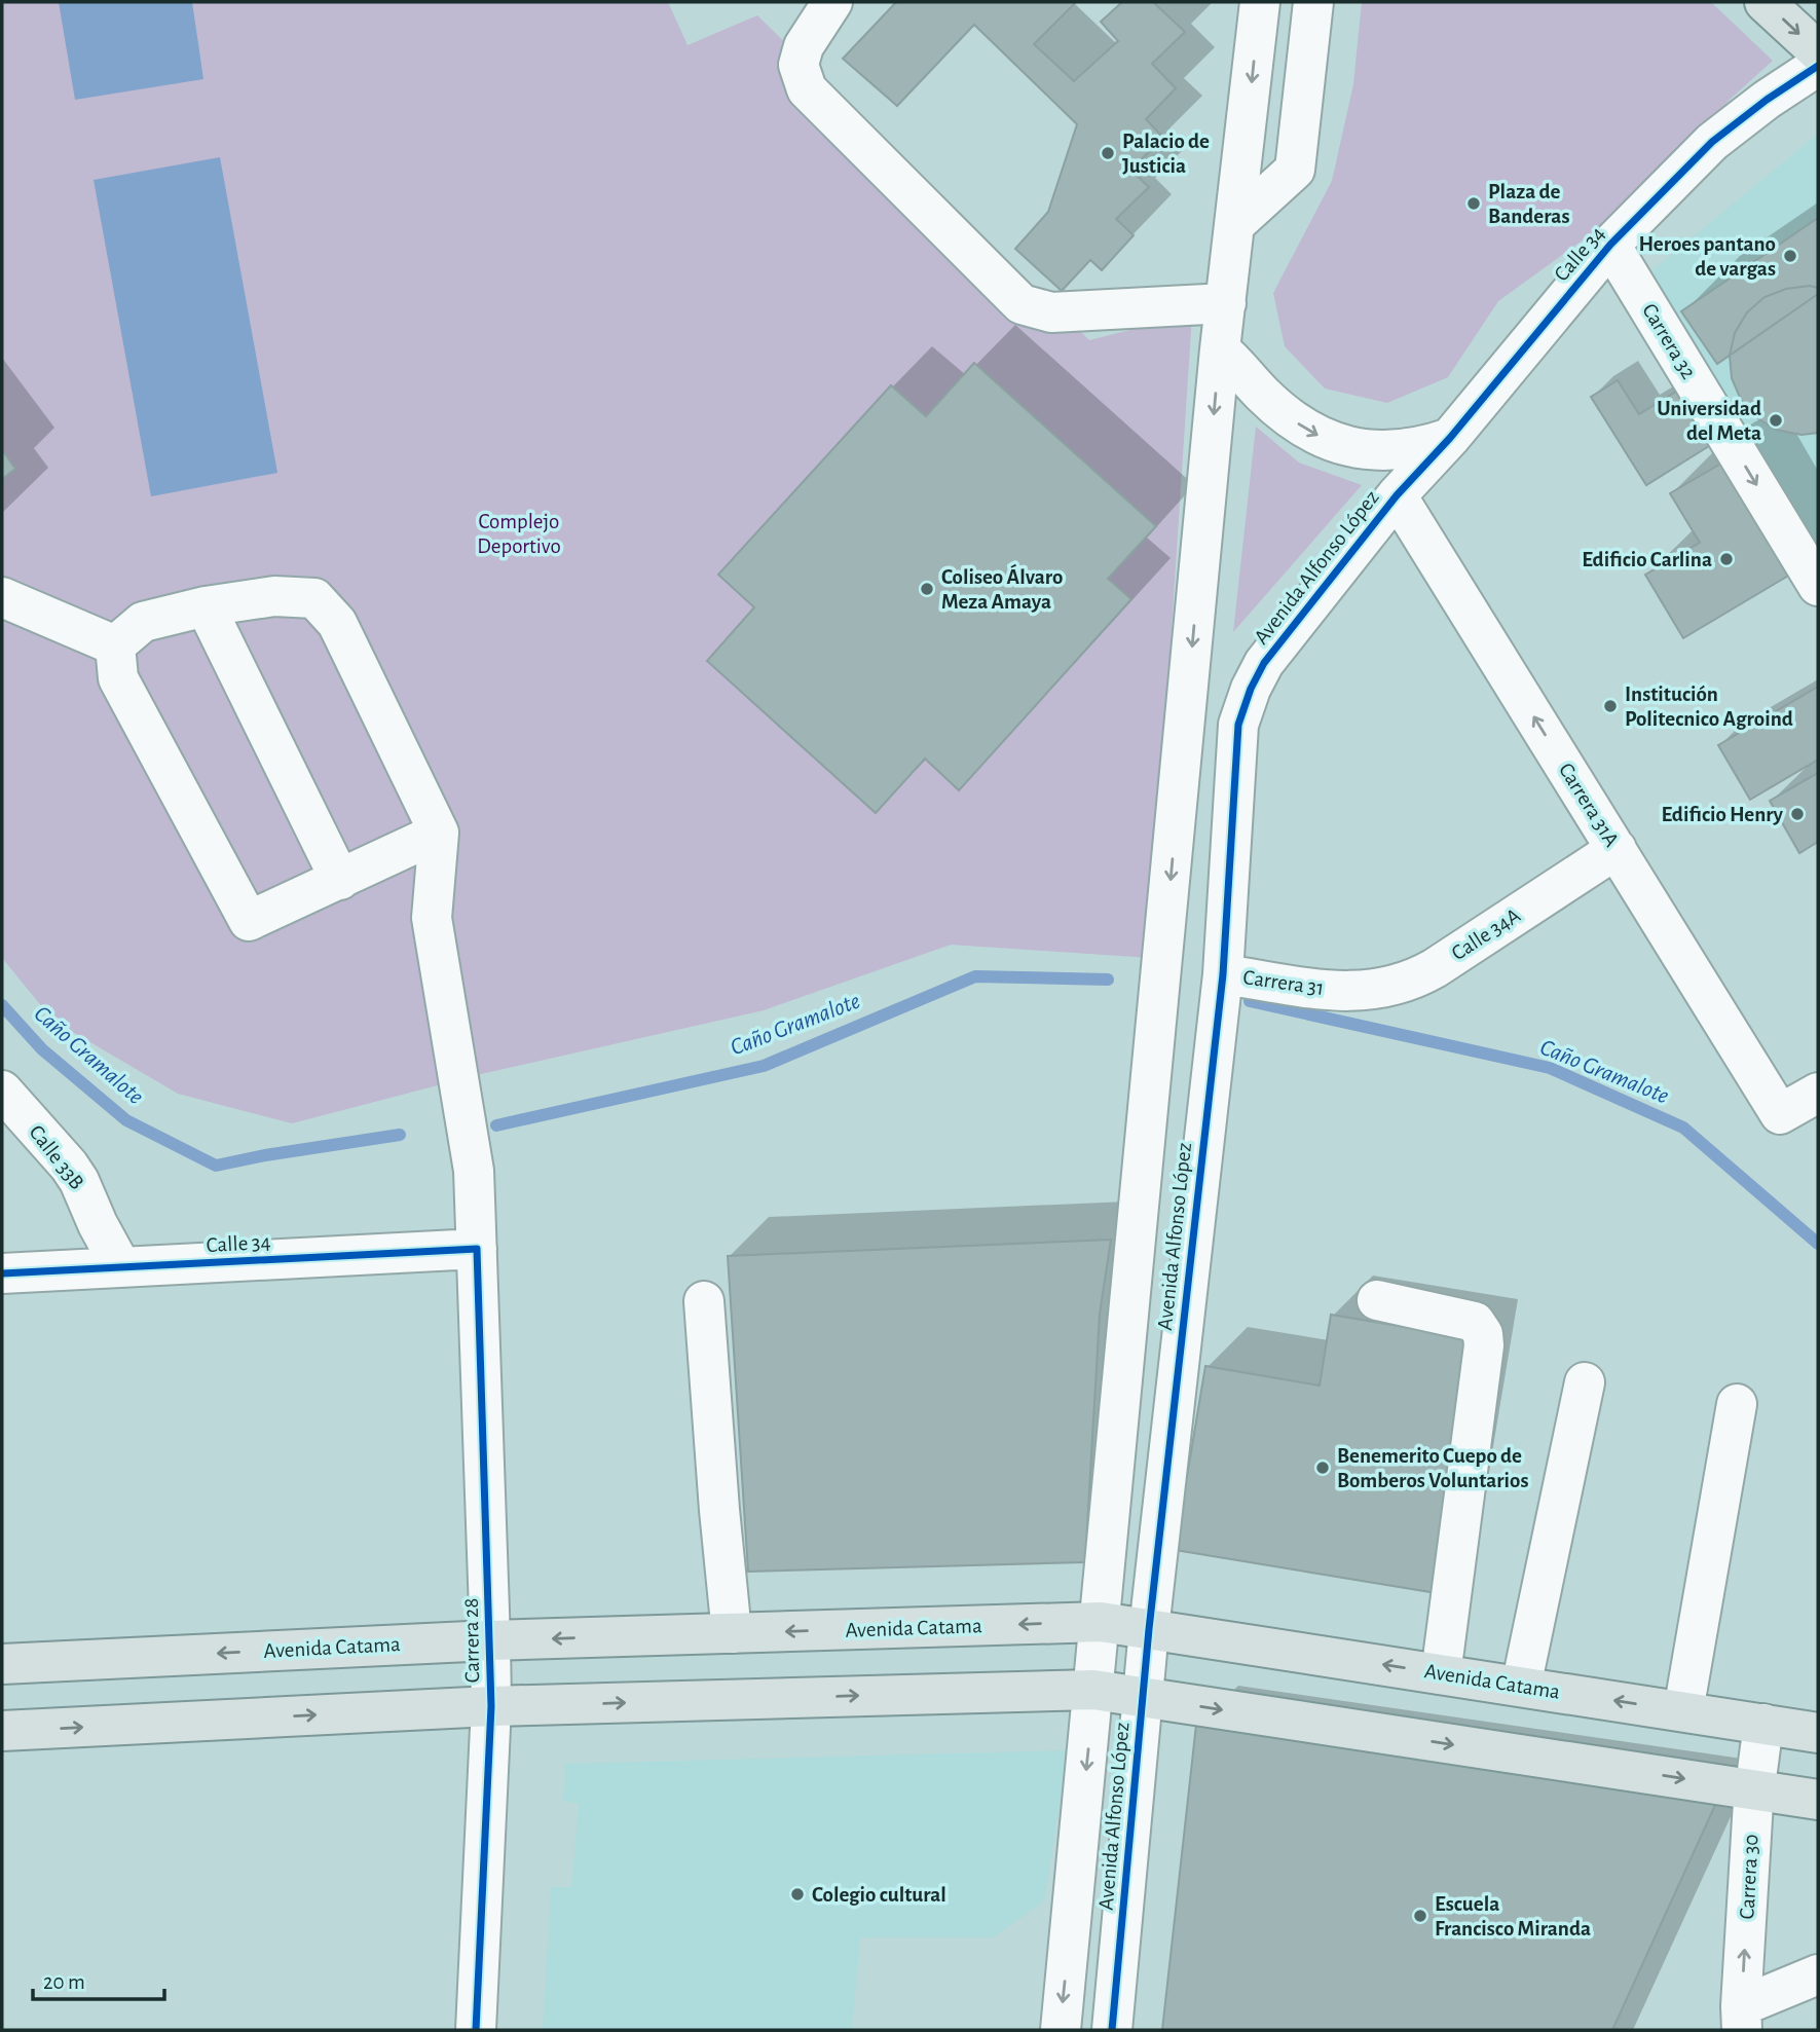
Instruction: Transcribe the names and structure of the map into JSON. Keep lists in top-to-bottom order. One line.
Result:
{"streets":{"main road":["Avenida Catama"],"street":["Calle 34","Carrera 32","Avenida Alfonso López","Carrera 31A","Calle 34A","Carrera 31","Calle 33B","Carrera 28","Carrera 30"]},"crossings":[["Calle 34","Carrera 32"],["Calle 34","Avenida Alfonso López"],["Calle 34","Carrera 31A"],["Calle 34","Calle 33B"],["Calle 34","Carrera 28"],["Avenida Alfonso López","Carrera 31A"],["Avenida Alfonso López","Carrera 31"],["Avenida Alfonso López","Avenida Catama"],["Carrera 31A","Calle 34A"],["Calle 34A","Carrera 31"],["Avenida Catama","Carrera 28"],["Avenida Catama","Carrera 30"]],"one_way":["Carrera 32","Carrera 31A","Carrera 30"],"water":["Caño Gramalote"],"parks":["Complejo Deportivo"],"places":["Palacio de Justicia","Plaza de Banderas","Heroes pantano de vargas","Universidad del Meta","Edificio Carlina","Coliseo Álvaro Meza Amaya","Institución Politecnico Agroind","Edificio Henry","Benemerito Cuepo de Bomberos Voluntarios","Colegio cultural","Escuela Francisco Miranda"],"scale_bar":"20 m"}
